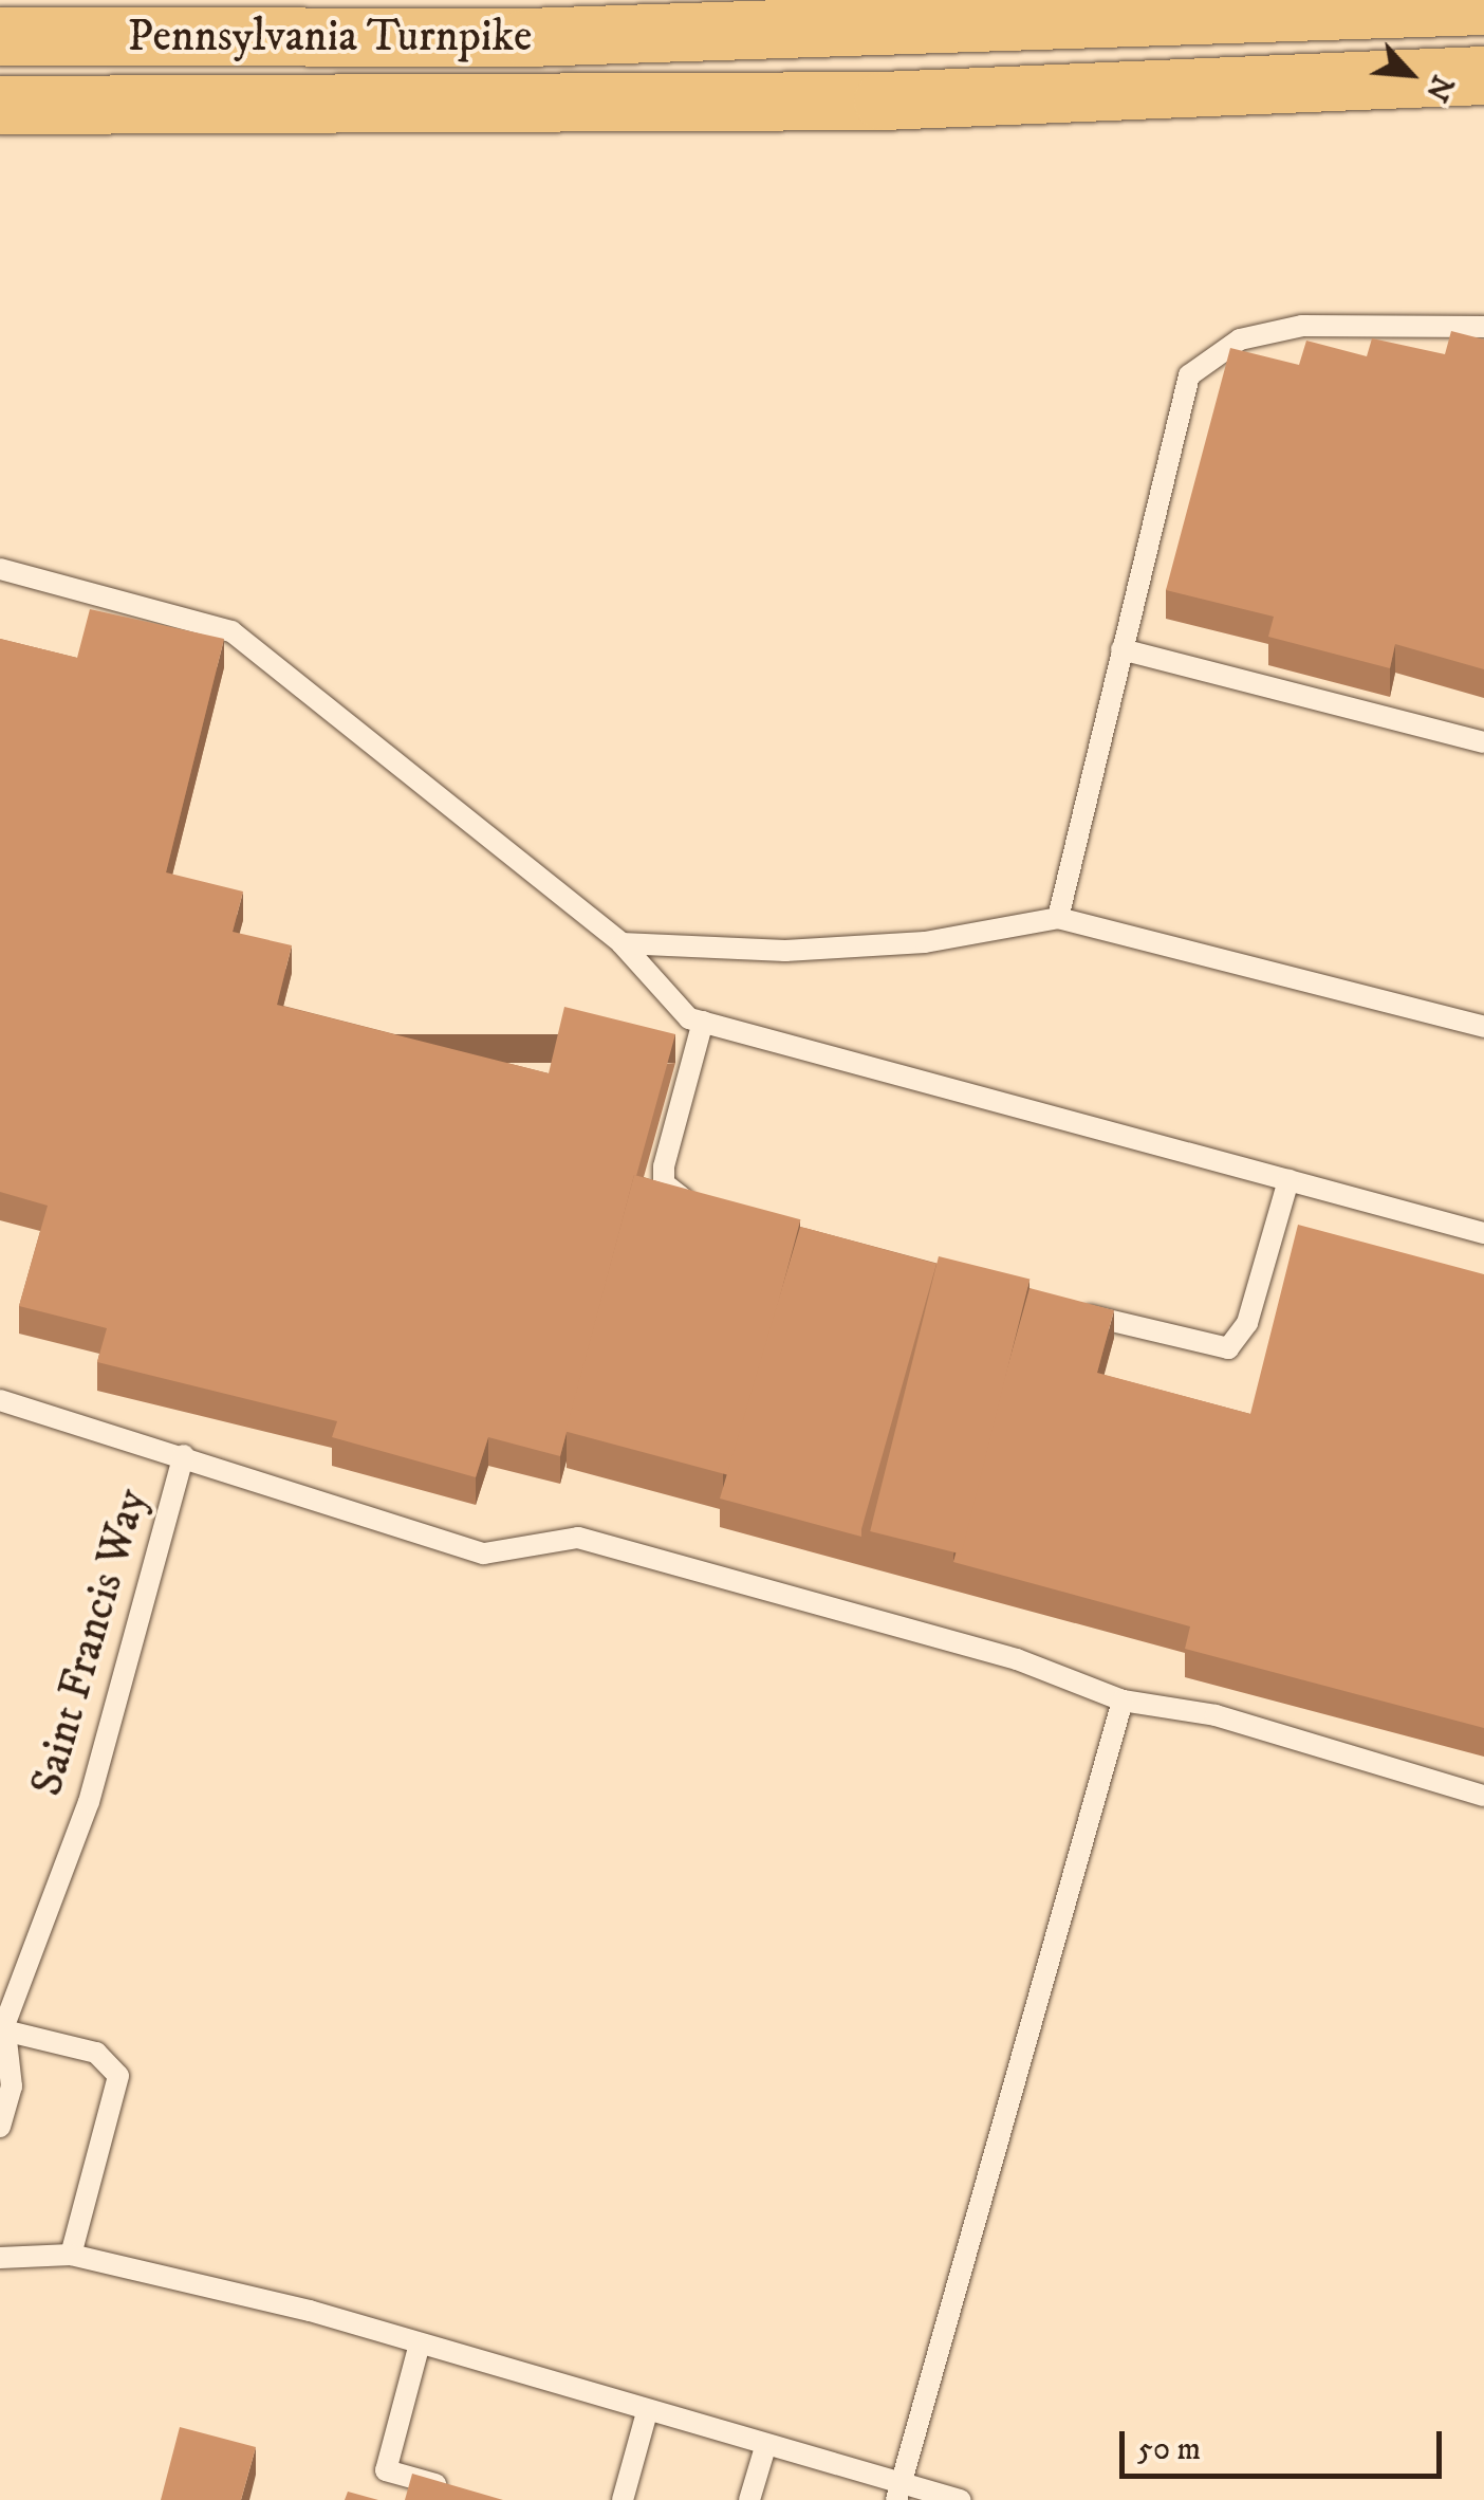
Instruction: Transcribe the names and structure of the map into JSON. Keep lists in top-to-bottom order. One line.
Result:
{"streets":{"highway":["Pennsylvania Turnpike"],"lane":["Saint Francis Way"]},"scale_bar":"50 m","north":"bottom right"}
